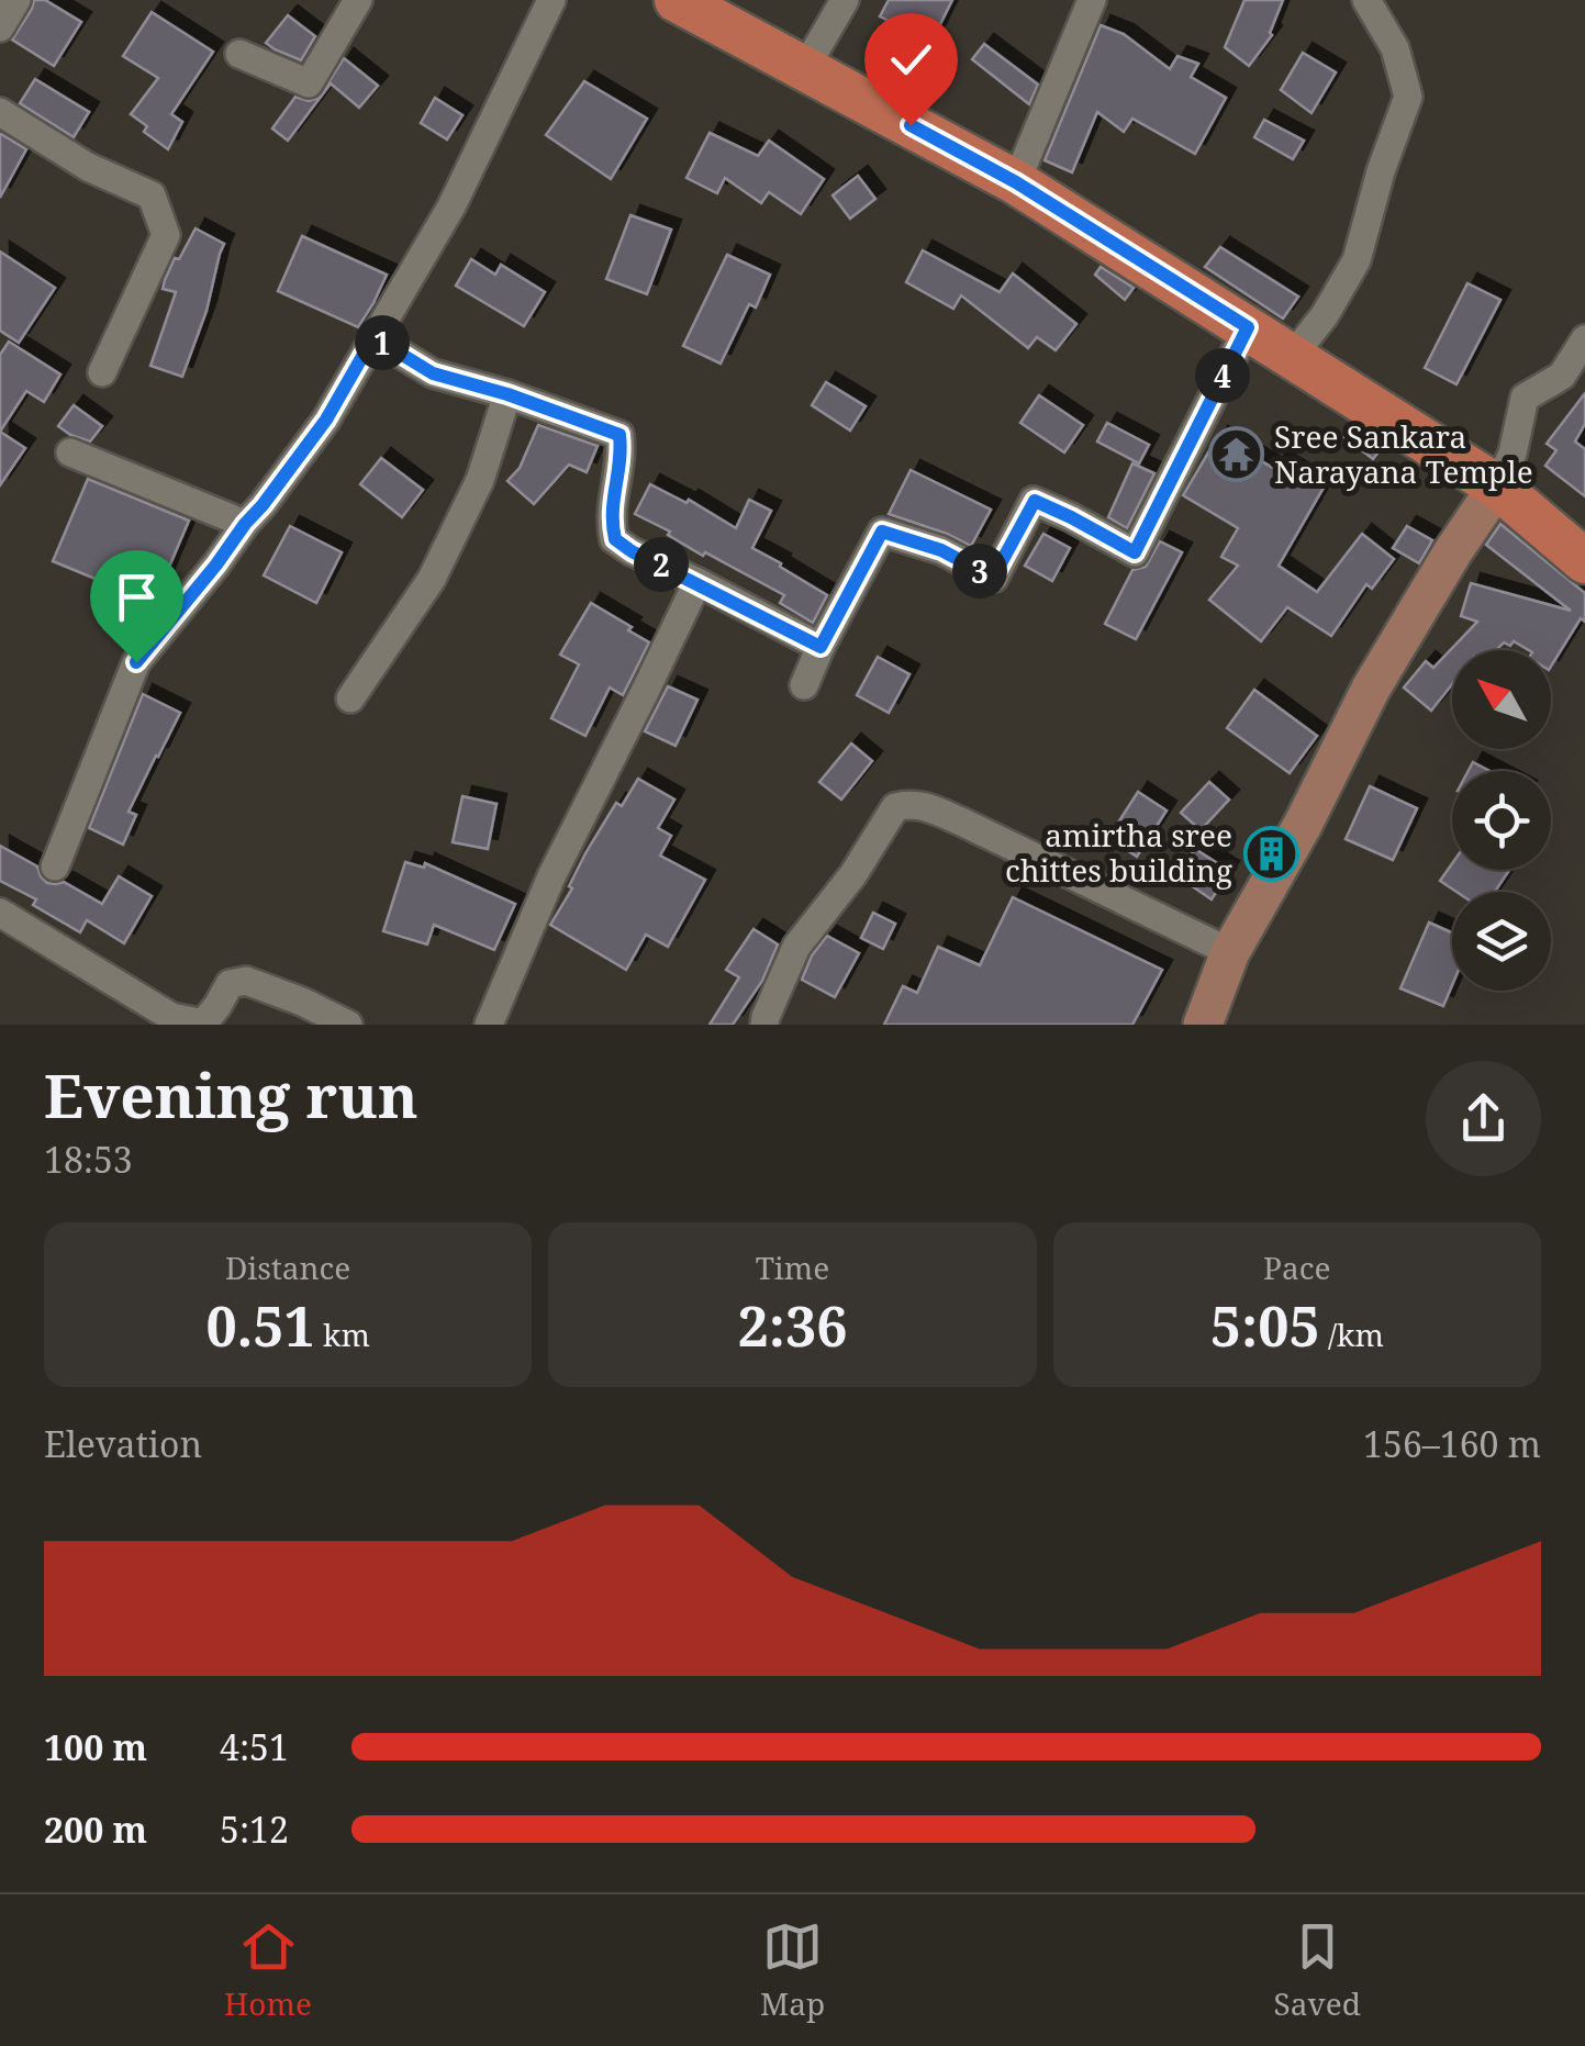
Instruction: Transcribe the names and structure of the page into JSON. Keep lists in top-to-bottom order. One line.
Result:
{"places":{"temple":["Sree Sankara Narayana Temple"],"building":["amirtha sree chittes building"]},"north":"top left","page":{"pins":["1","4","2","3"],"heading":["Evening run","18:53"],"stats":[["Distance","0.51 km"],["Time","2:36"],["Pace","5:05 /km"]],"chart":["Elevation","156–160 m"],"list":[{"name":"100 m","note":"4:51"},{"name":"200 m","note":"5:12"}],"tabs":["Home","Map","Saved"]}}
